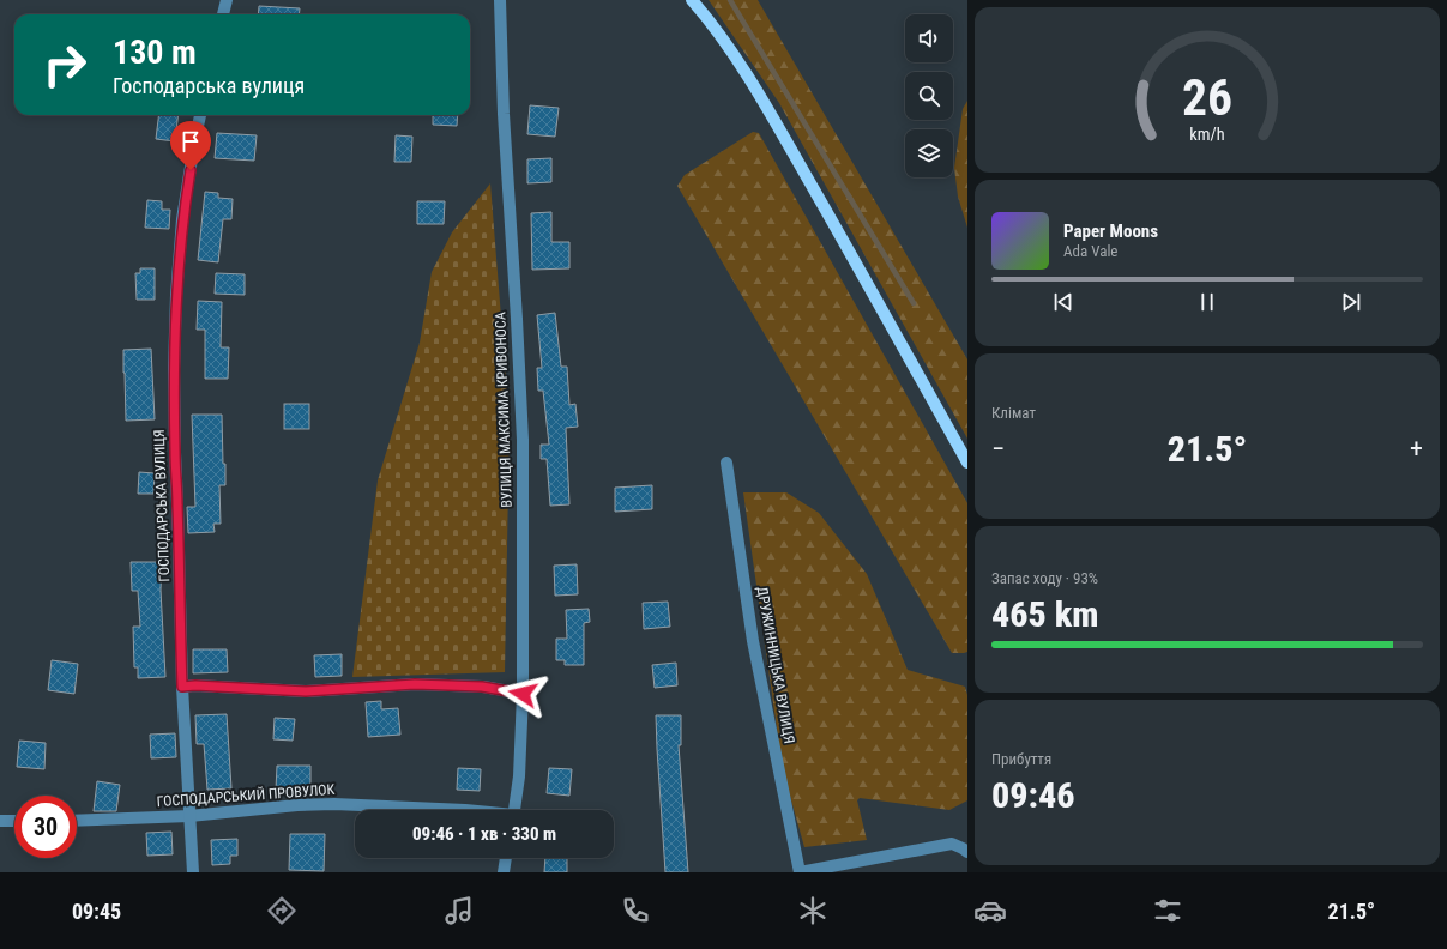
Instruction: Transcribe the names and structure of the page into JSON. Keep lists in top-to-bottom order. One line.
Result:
{"streets":{"street":["ВУЛИЦЯ МАКСИМА КРИВОНОСА","ГОСПОДАРСЬКА ВУЛИЦЯ","ДРУЖИННИЦЬКА ВУЛИЦЯ","ГОСПОДАРСЬКИЙ ПРОВУЛОК"]},"crossings":[["ГОСПОДАРСЬКА ВУЛИЦЯ","ГОСПОДАРСЬКИЙ ПРОВУЛОК"]],"page":{"turn":["130 m","Господарська вулиця"],"song":["Paper Moons","Ada Vale"],"tile":["Клімат",["Запас ходу · 93%","465 km"],["Прибуття","09:46"]],"heat":["−","21.5°","+"],"limit":"30","trip":"09:46 · 1 хв · 330 m","tabs":["09:45","21.5°"],"gauge":["26","km/h"]}}
